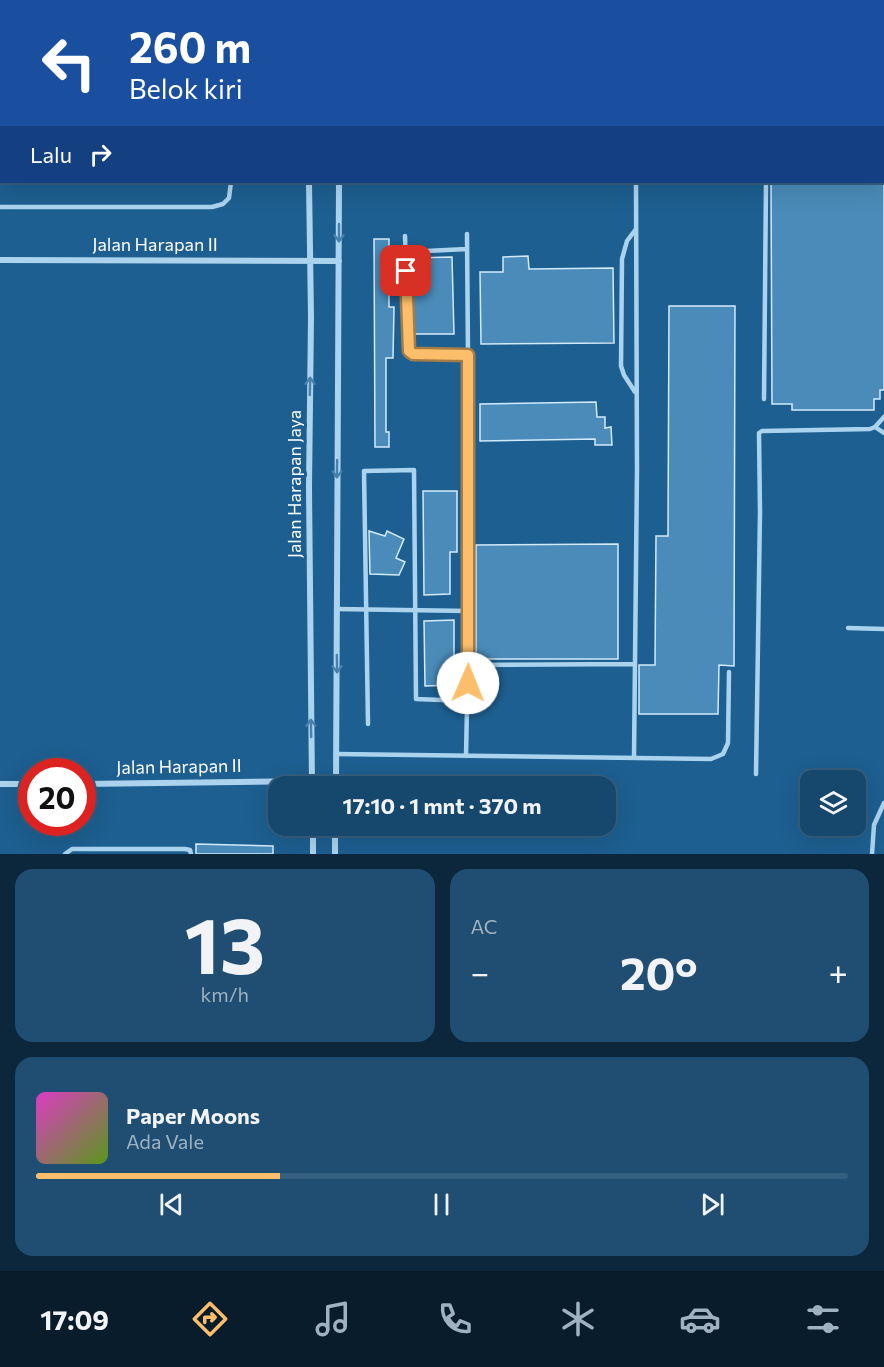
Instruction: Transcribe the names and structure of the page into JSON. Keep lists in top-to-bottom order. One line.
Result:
{"streets":{"street":["Jalan Harapan II","Jalan Harapan Jaya"]},"crossings":[["Jalan Harapan II","Jalan Harapan Jaya"]],"page":{"turn":["260 m","Belok kiri"],"then":"Lalu","limit":"20","trip":"17:10 · 1 mnt · 370 m","tile":[["13","km/h"],"AC"],"heat":["−","20°","+"],"song":["Paper Moons","Ada Vale"],"tabs":"17:09"}}
